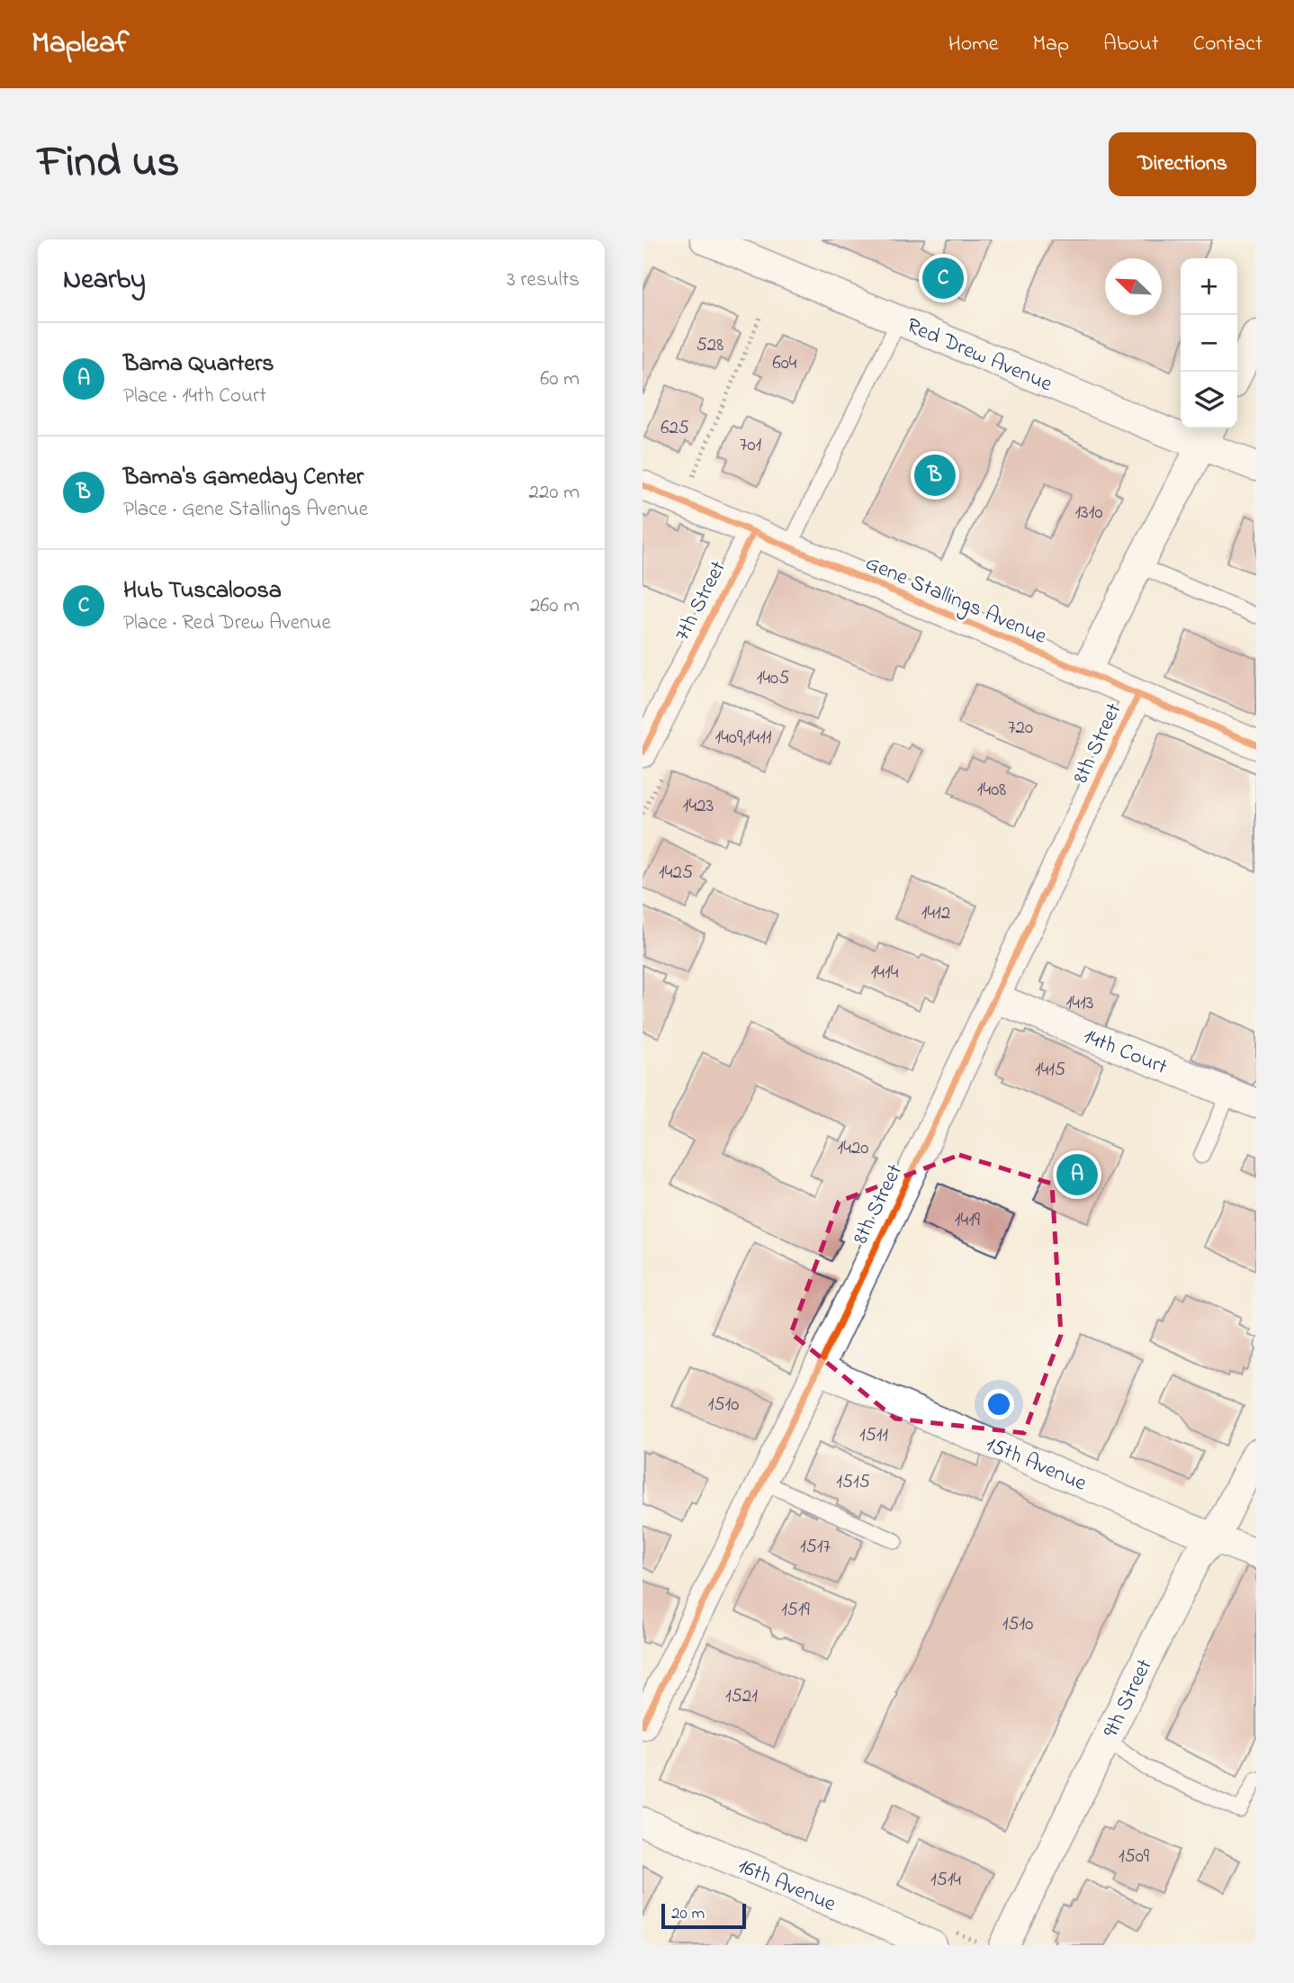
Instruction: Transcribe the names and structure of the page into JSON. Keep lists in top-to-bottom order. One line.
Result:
{"streets":{"street":["Red Drew Avenue","Gene Stallings Avenue","7th Street","8th Street","14th Court","15th Avenue","9th Street","16th Avenue"]},"crossings":[["Red Drew Avenue","8th Street"],["Gene Stallings Avenue","7th Street"],["Gene Stallings Avenue","8th Street"],["8th Street","14th Court"],["8th Street","15th Avenue"],["15th Avenue","9th Street"]],"house_numbers":["528","604","625","701","1310","1405","720","1409,1411","1408","1423","1425","1412","1414","1413","1415","1420","1419","1510","1511","1515","1517","1519","1510","1521","1509","1514"],"scale_bar":"20 m","north":"top left","page":{"header":"Mapleaf","nav":["Home","Map","About","Contact"],"title":"Find us","buttons":"Directions","heading":["Nearby","3 results"],"pins":["C","B","A"],"map_buttons":["+","−"],"list":[{"mark":"A","name":"Bama Quarters","note":"Place · 14th Court","value":"60 m"},{"mark":"B","name":"Bama's Gameday Center","note":"Place · Gene Stallings Avenue","value":"220 m"},{"mark":"C","name":"Hub Tuscaloosa","note":"Place · Red Drew Avenue","value":"260 m"}],"scale":"20 m"}}
